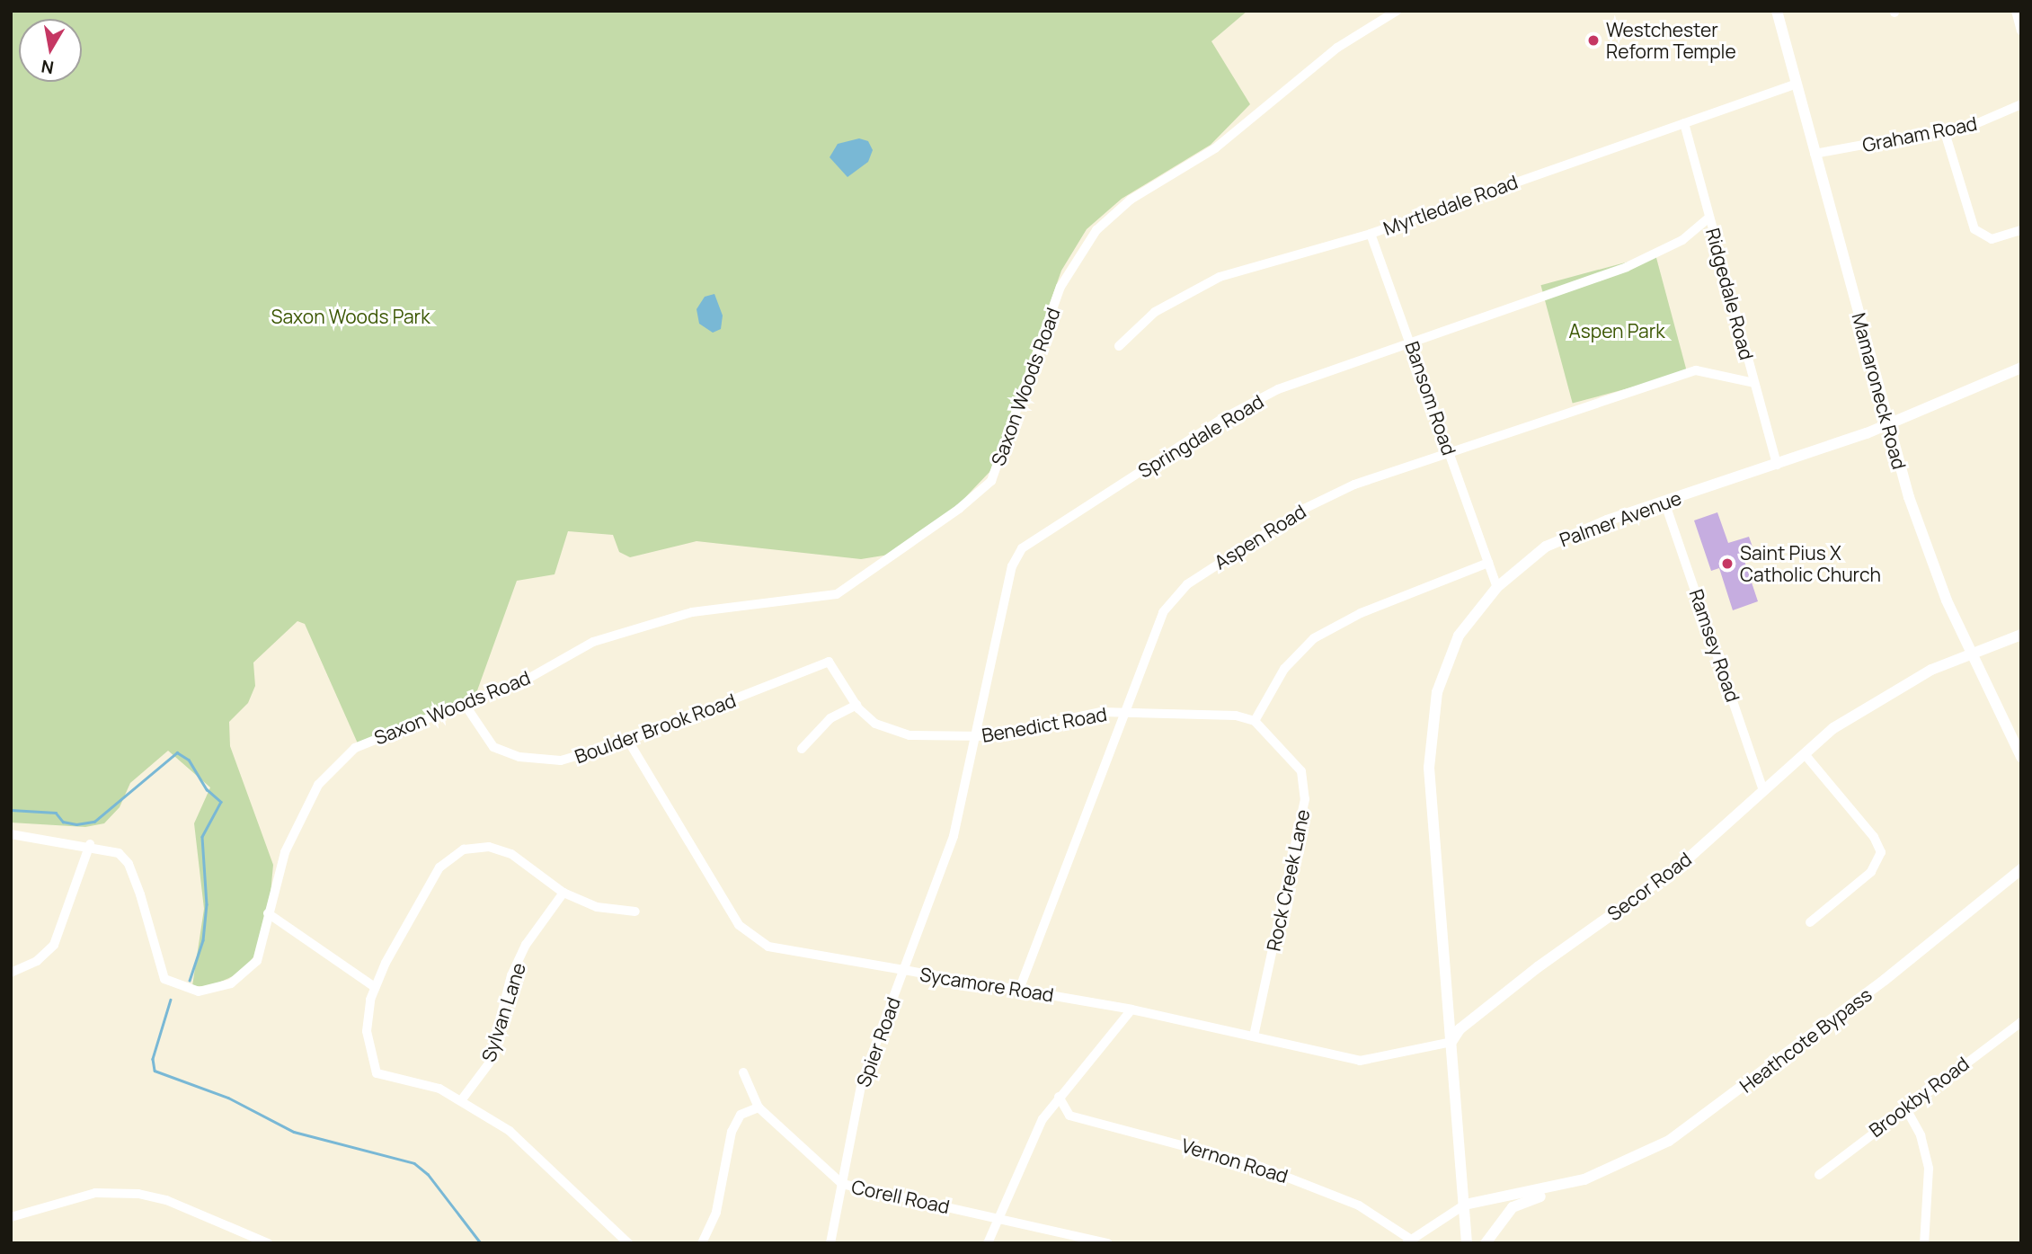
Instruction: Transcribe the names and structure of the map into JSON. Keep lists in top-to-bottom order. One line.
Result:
{"streets":{"main road":["Mamaroneck Road","Palmer Avenue","Secor Road","Heathcote Bypass"],"street":["Graham Road","Myrtledale Road","Ridgedale Road","Saxon Woods Road","Bansom Road","Springdale Road","Aspen Road","Ramsey Road","Benedict Road","Boulder Brook Road","Rock Creek Lane","Sycamore Road","Sylvan Lane","Spier Road","Brookby Road","Vernon Road","Corell Road"]},"crossings":[["Graham Road","Mamaroneck Road"],["Myrtledale Road","Ridgedale Road"],["Myrtledale Road","Mamaroneck Road"],["Myrtledale Road","Bansom Road"],["Ridgedale Road","Springdale Road"],["Ridgedale Road","Palmer Avenue"],["Ridgedale Road","Aspen Road"],["Saxon Woods Road","Boulder Brook Road"],["Mamaroneck Road","Palmer Avenue"],["Mamaroneck Road","Secor Road"],["Bansom Road","Springdale Road"],["Bansom Road","Aspen Road"],["Springdale Road","Benedict Road"],["Springdale Road","Spier Road"],["Palmer Avenue","Ramsey Road"],["Palmer Avenue","Secor Road"],["Palmer Avenue","Sycamore Road"],["Aspen Road","Benedict Road"],["Aspen Road","Sycamore Road"],["Ramsey Road","Secor Road"],["Benedict Road","Boulder Brook Road"],["Benedict Road","Rock Creek Lane"],["Benedict Road","Spier Road"],["Boulder Brook Road","Sycamore Road"],["Rock Creek Lane","Sycamore Road"],["Secor Road","Sycamore Road"],["Sycamore Road","Spier Road"],["Spier Road","Corell Road"]],"parks":["Saxon Woods Park","Aspen Park"],"places":["Westchester Reform Temple","Saint Pius X Catholic Church"],"north":"bottom"}
